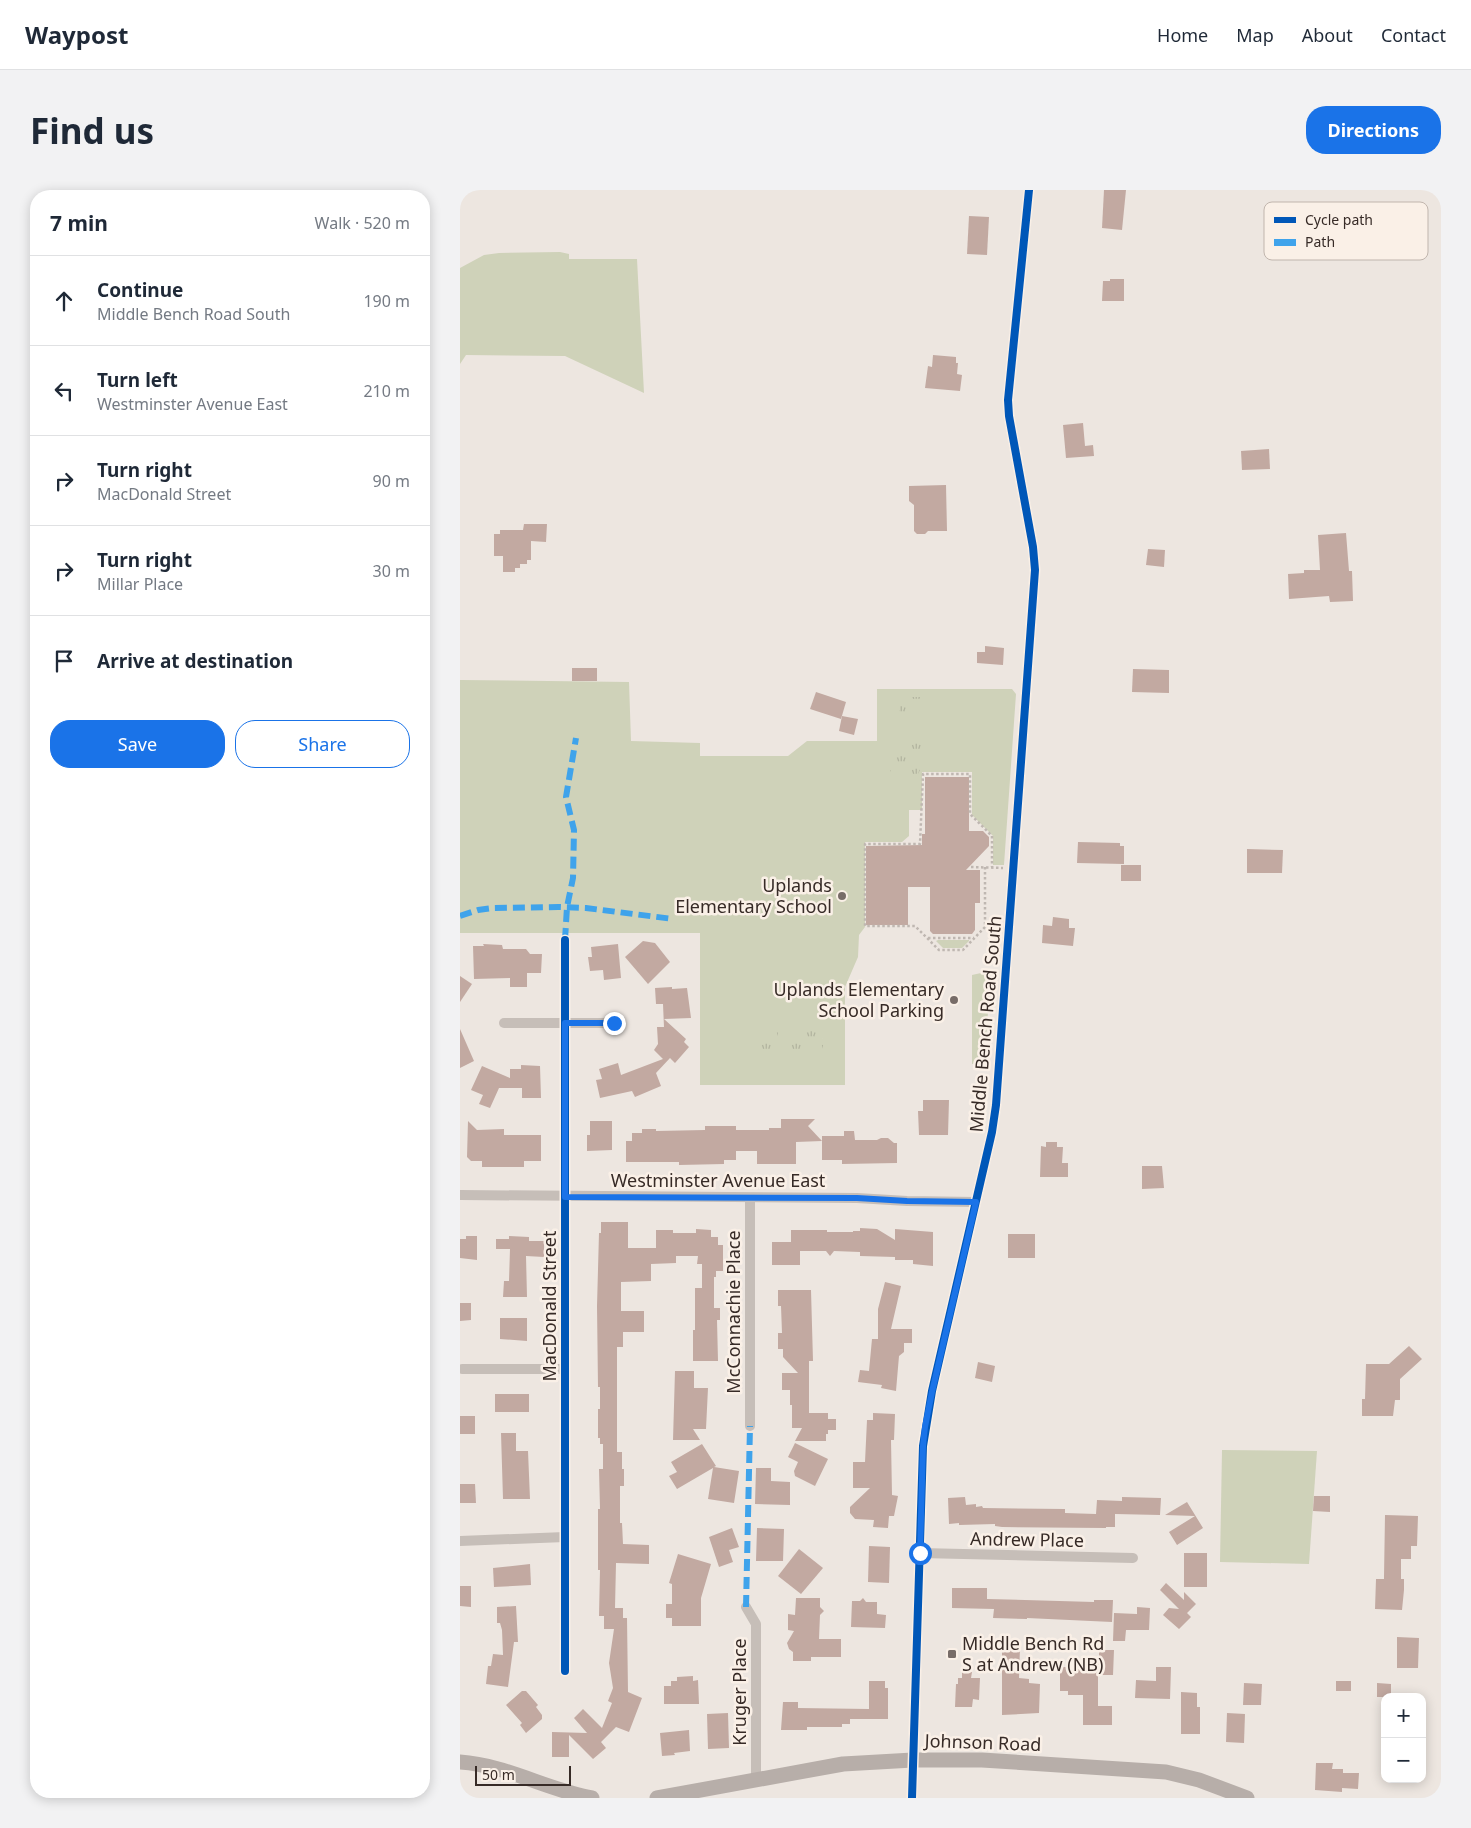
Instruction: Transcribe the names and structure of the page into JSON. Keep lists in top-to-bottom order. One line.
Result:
{"streets":{"main road":["Johnson Road"],"street":["Middle Bench Road South","Westminster Avenue East","MacDonald Street","McConnachie Place","Andrew Place","Kruger Place"]},"crossings":[["Middle Bench Road South","Westminster Avenue East"],["Middle Bench Road South","Andrew Place"],["Middle Bench Road South","Johnson Road"],["Westminster Avenue East","MacDonald Street"],["Westminster Avenue East","McConnachie Place"],["Kruger Place","Johnson Road"]],"places":{"other":["Uplands Elementary School","Uplands Elementary School Parking"],"transit":["Middle Bench Rd S at Andrew (NB)"]},"legend":["Cycle path","Path"],"scale_bar":"50 m","page":{"header":"Waypost","nav":["Home","Map","About","Contact"],"buttons":["Directions",["Save","Share"]],"title":"Find us","heading":["7 min","Walk · 520 m"],"list":[["Continue","Middle Bench Road South","190 m"],["Turn left","Westminster Avenue East","210 m"],["Turn right","MacDonald Street","90 m"],["Turn right","Millar Place","30 m"],"Arrive at destination"],"map_buttons":["+","−"],"scale":"50 m"}}
